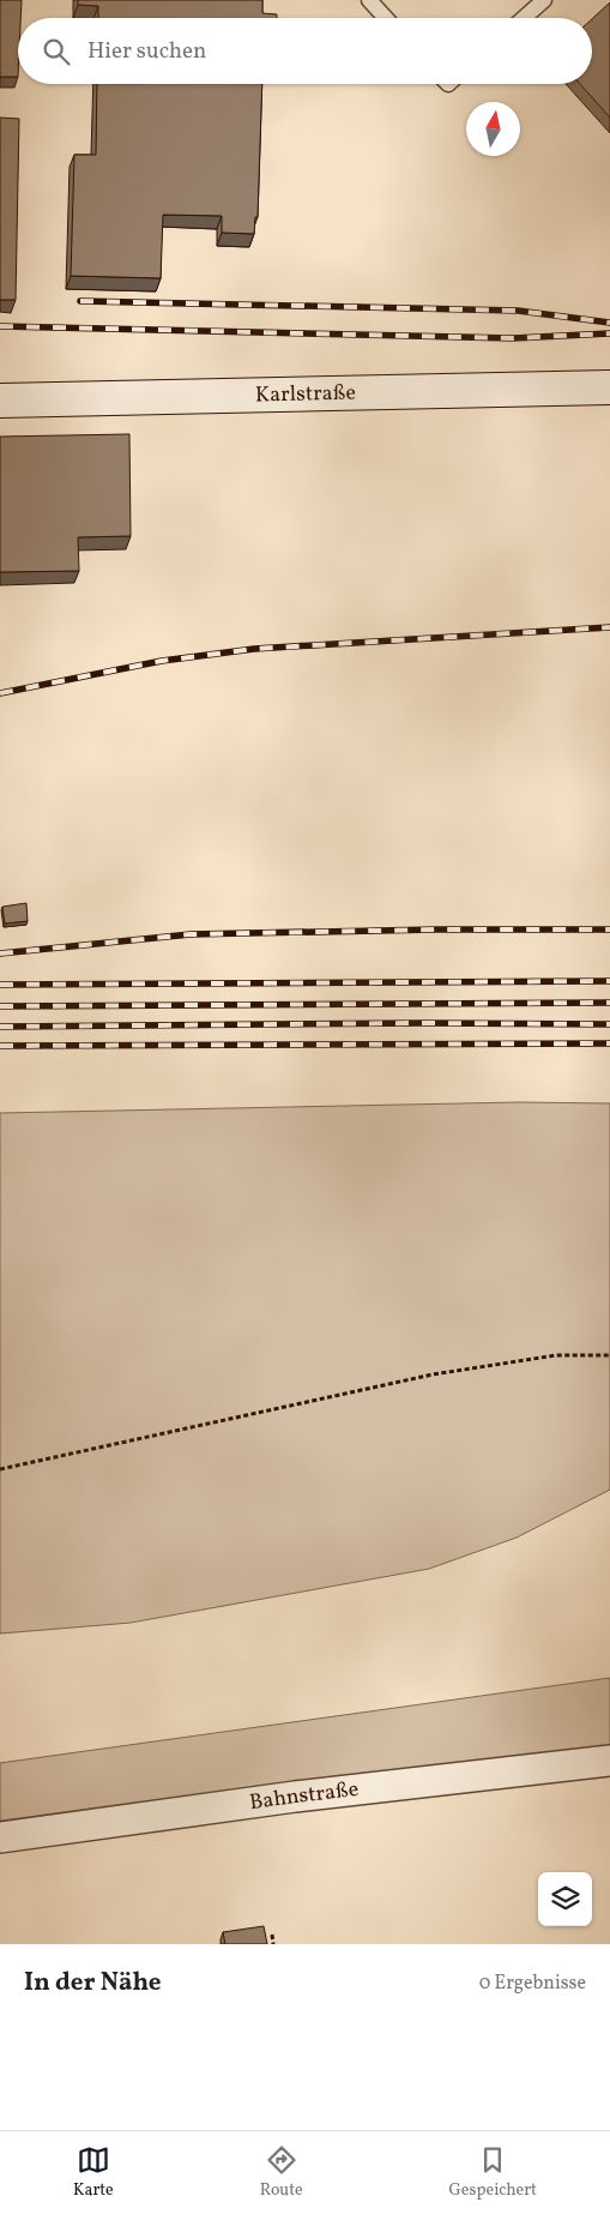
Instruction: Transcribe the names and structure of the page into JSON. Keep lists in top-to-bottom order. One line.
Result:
{"streets":{"street":["Karlstraße","Bahnstraße"]},"north":"top","page":{"search":"Hier suchen","heading":["In der Nähe","0 Ergebnisse"],"nav":["Karte","Route","Gespeichert"]}}
